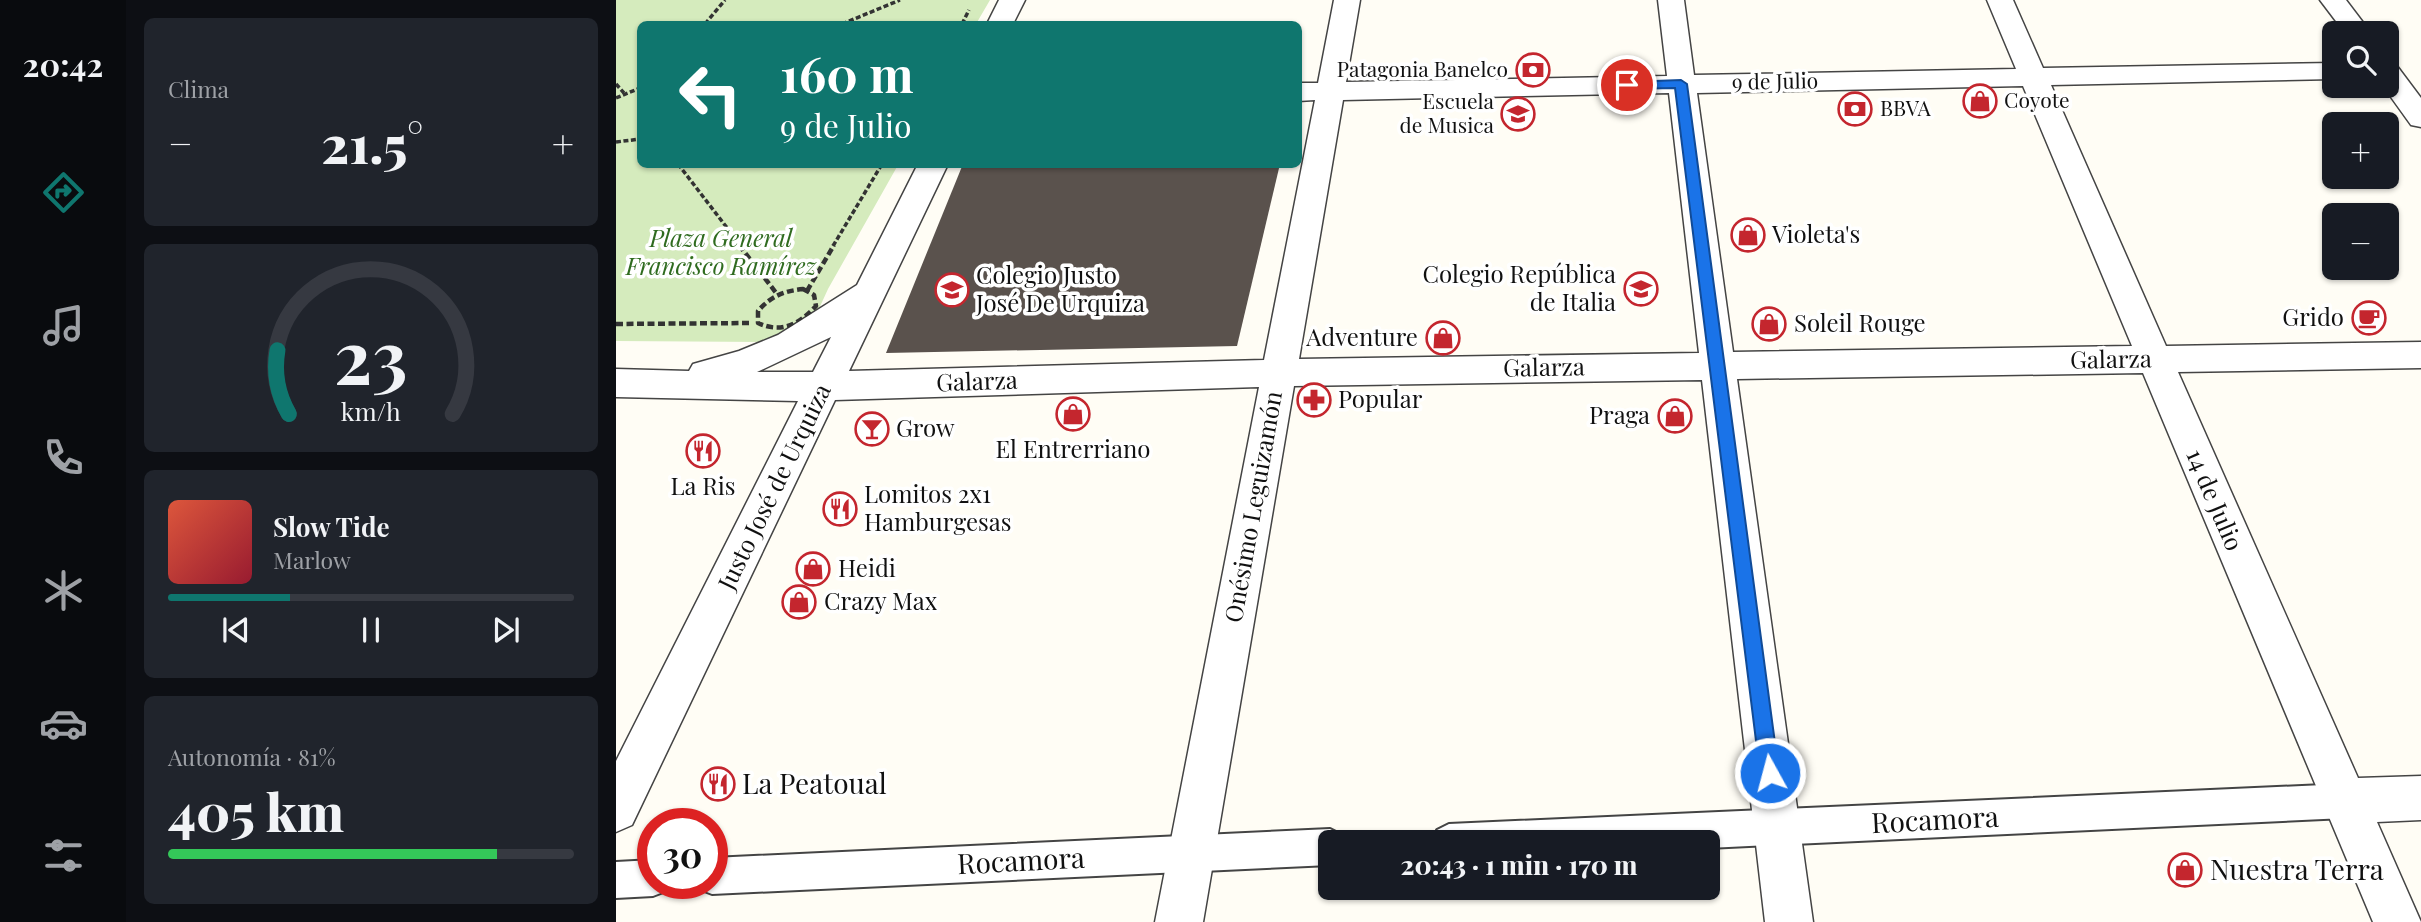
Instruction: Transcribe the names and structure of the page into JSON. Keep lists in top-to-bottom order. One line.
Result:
{"streets":{"street":["9 de Julio","Galarza","Justo José de Urquiza","14 de Julio","Onésimo Leguizamón","Rocamora"]},"crossings":[["9 de Julio","14 de Julio"],["9 de Julio","Onésimo Leguizamón"],["Galarza","Justo José de Urquiza"],["Galarza","14 de Julio"],["Galarza","Onésimo Leguizamón"],["14 de Julio","Rocamora"],["Onésimo Leguizamón","Rocamora"]],"parks":["Plaza General Francisco Ramírez"],"places":{"bank":["Patagonia Banelco","BBVA"],"shop":["Coyote","Violeta's","Soleil Rouge","Adventure","El Entrerriano","Praga","Heidi","Crazy Max","Nuestra Terra"],"school or university":["Escuela de Musica","Colegio República de Italia","Colegio Justo José De Urquiza"],"cafe":["Grido"],"pharmacy":["Popular"],"bar":["Grow"],"restaurant":["La Ris","Lomitos 2x1 Hamburgesas","La Peatoual"]},"page":{"tabs":"20:42","tile":["Clima",["Autonomía · 81%","405 km"]],"map_buttons":["+","−"],"turn":["160 m","9 de Julio"],"heat":["−","21.5°","+"],"song":["Slow Tide","Marlow"],"limit":"30","trip":"20:43 · 1 min · 170 m","gauge":["23","km/h"]}}
